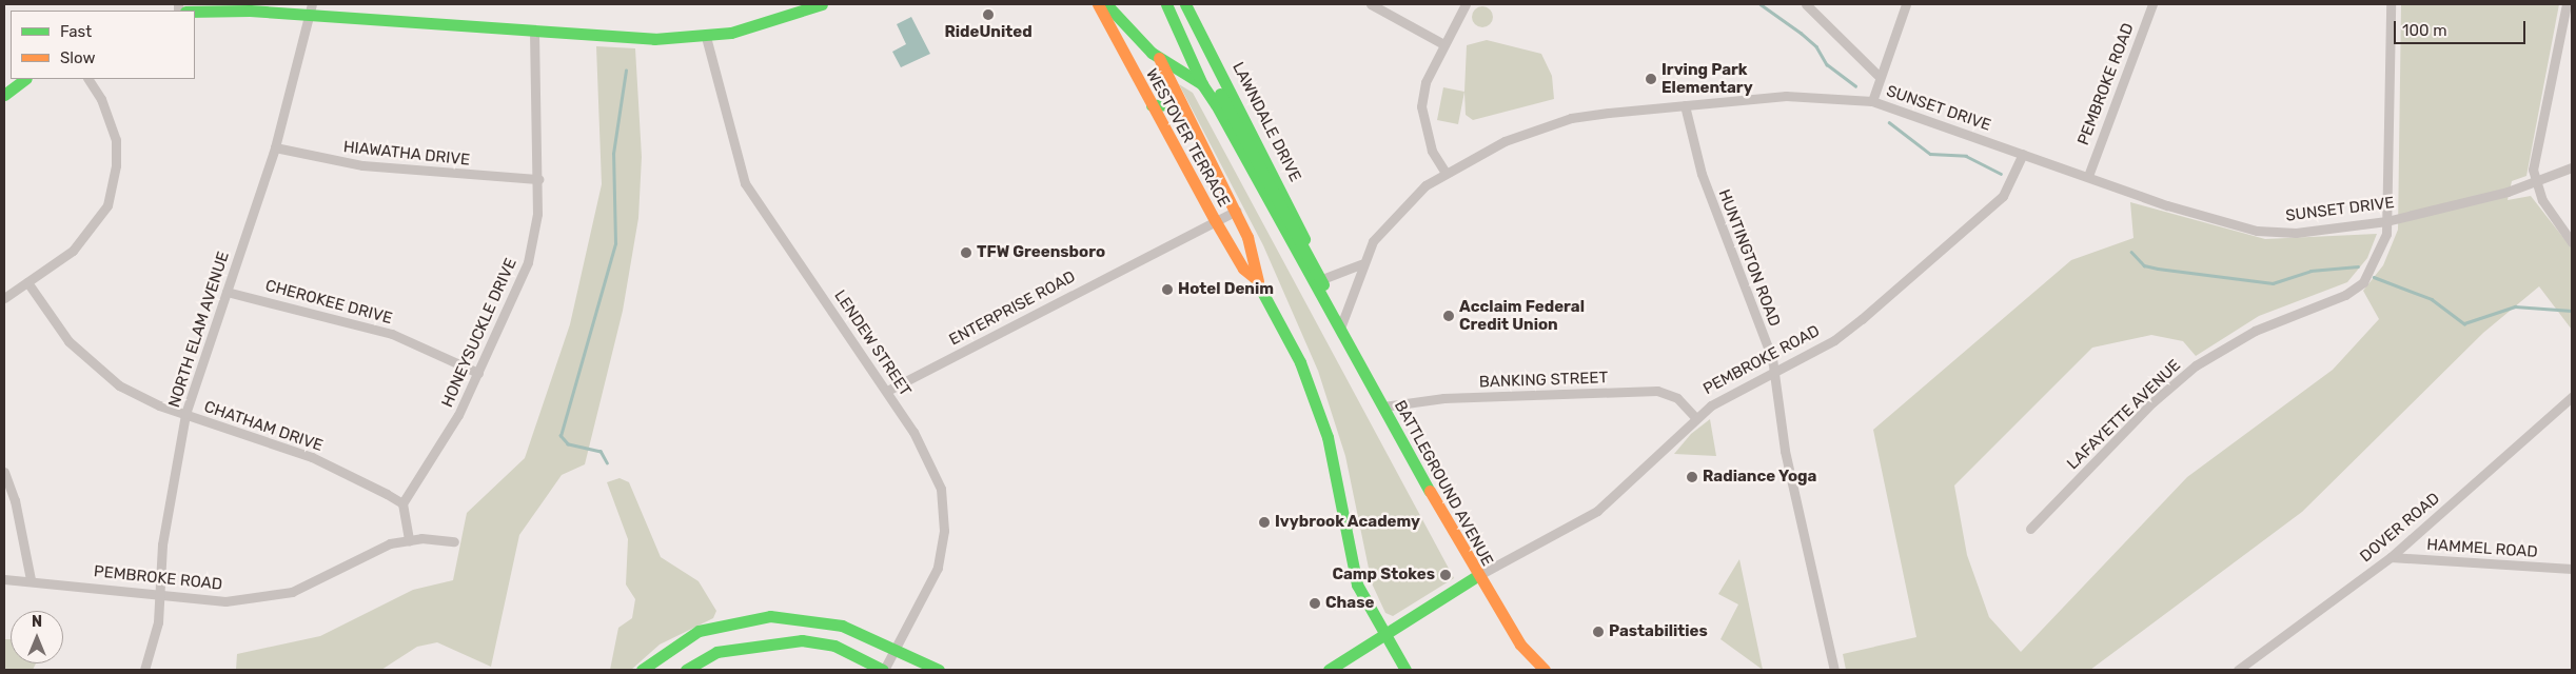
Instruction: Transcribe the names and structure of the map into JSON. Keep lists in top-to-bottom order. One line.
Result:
{"streets":{"main road":["PEMBROKE ROAD","LAWNDALE DRIVE","WESTOVER TERRACE","BATTLEGROUND AVENUE"],"street":["SUNSET DRIVE","HIAWATHA DRIVE","HUNTINGTON ROAD","CHEROKEE DRIVE","ENTERPRISE ROAD","NORTH ELAM AVENUE","HONEYSUCKLE DRIVE","LENDEW STREET","BANKING STREET","LAFAYETTE AVENUE","CHATHAM DRIVE","DOVER ROAD","HAMMEL ROAD"]},"crossings":[["PEMBROKE ROAD","SUNSET DRIVE"],["PEMBROKE ROAD","WESTOVER TERRACE"],["PEMBROKE ROAD","HUNTINGTON ROAD"],["PEMBROKE ROAD","NORTH ELAM AVENUE"],["PEMBROKE ROAD","BANKING STREET"],["PEMBROKE ROAD","BATTLEGROUND AVENUE"],["SUNSET DRIVE","HUNTINGTON ROAD"],["SUNSET DRIVE","LAFAYETTE AVENUE"],["SUNSET DRIVE","BATTLEGROUND AVENUE"],["LAWNDALE DRIVE","BATTLEGROUND AVENUE"],["WESTOVER TERRACE","ENTERPRISE ROAD"],["WESTOVER TERRACE","BATTLEGROUND AVENUE"],["HIAWATHA DRIVE","NORTH ELAM AVENUE"],["HIAWATHA DRIVE","HONEYSUCKLE DRIVE"],["CHEROKEE DRIVE","NORTH ELAM AVENUE"],["CHEROKEE DRIVE","HONEYSUCKLE DRIVE"],["ENTERPRISE ROAD","LENDEW STREET"],["NORTH ELAM AVENUE","CHATHAM DRIVE"],["HONEYSUCKLE DRIVE","CHATHAM DRIVE"],["BANKING STREET","BATTLEGROUND AVENUE"],["DOVER ROAD","HAMMEL ROAD"]],"places":["RideUnited","Irving Park Elementary","TFW Greensboro","Hotel Denim","Acclaim Federal Credit Union","Radiance Yoga","Ivybrook Academy","Camp Stokes","Chase","Pastabilities"],"legend":["Fast","Slow"],"scale_bar":"100 m","north":"top"}
